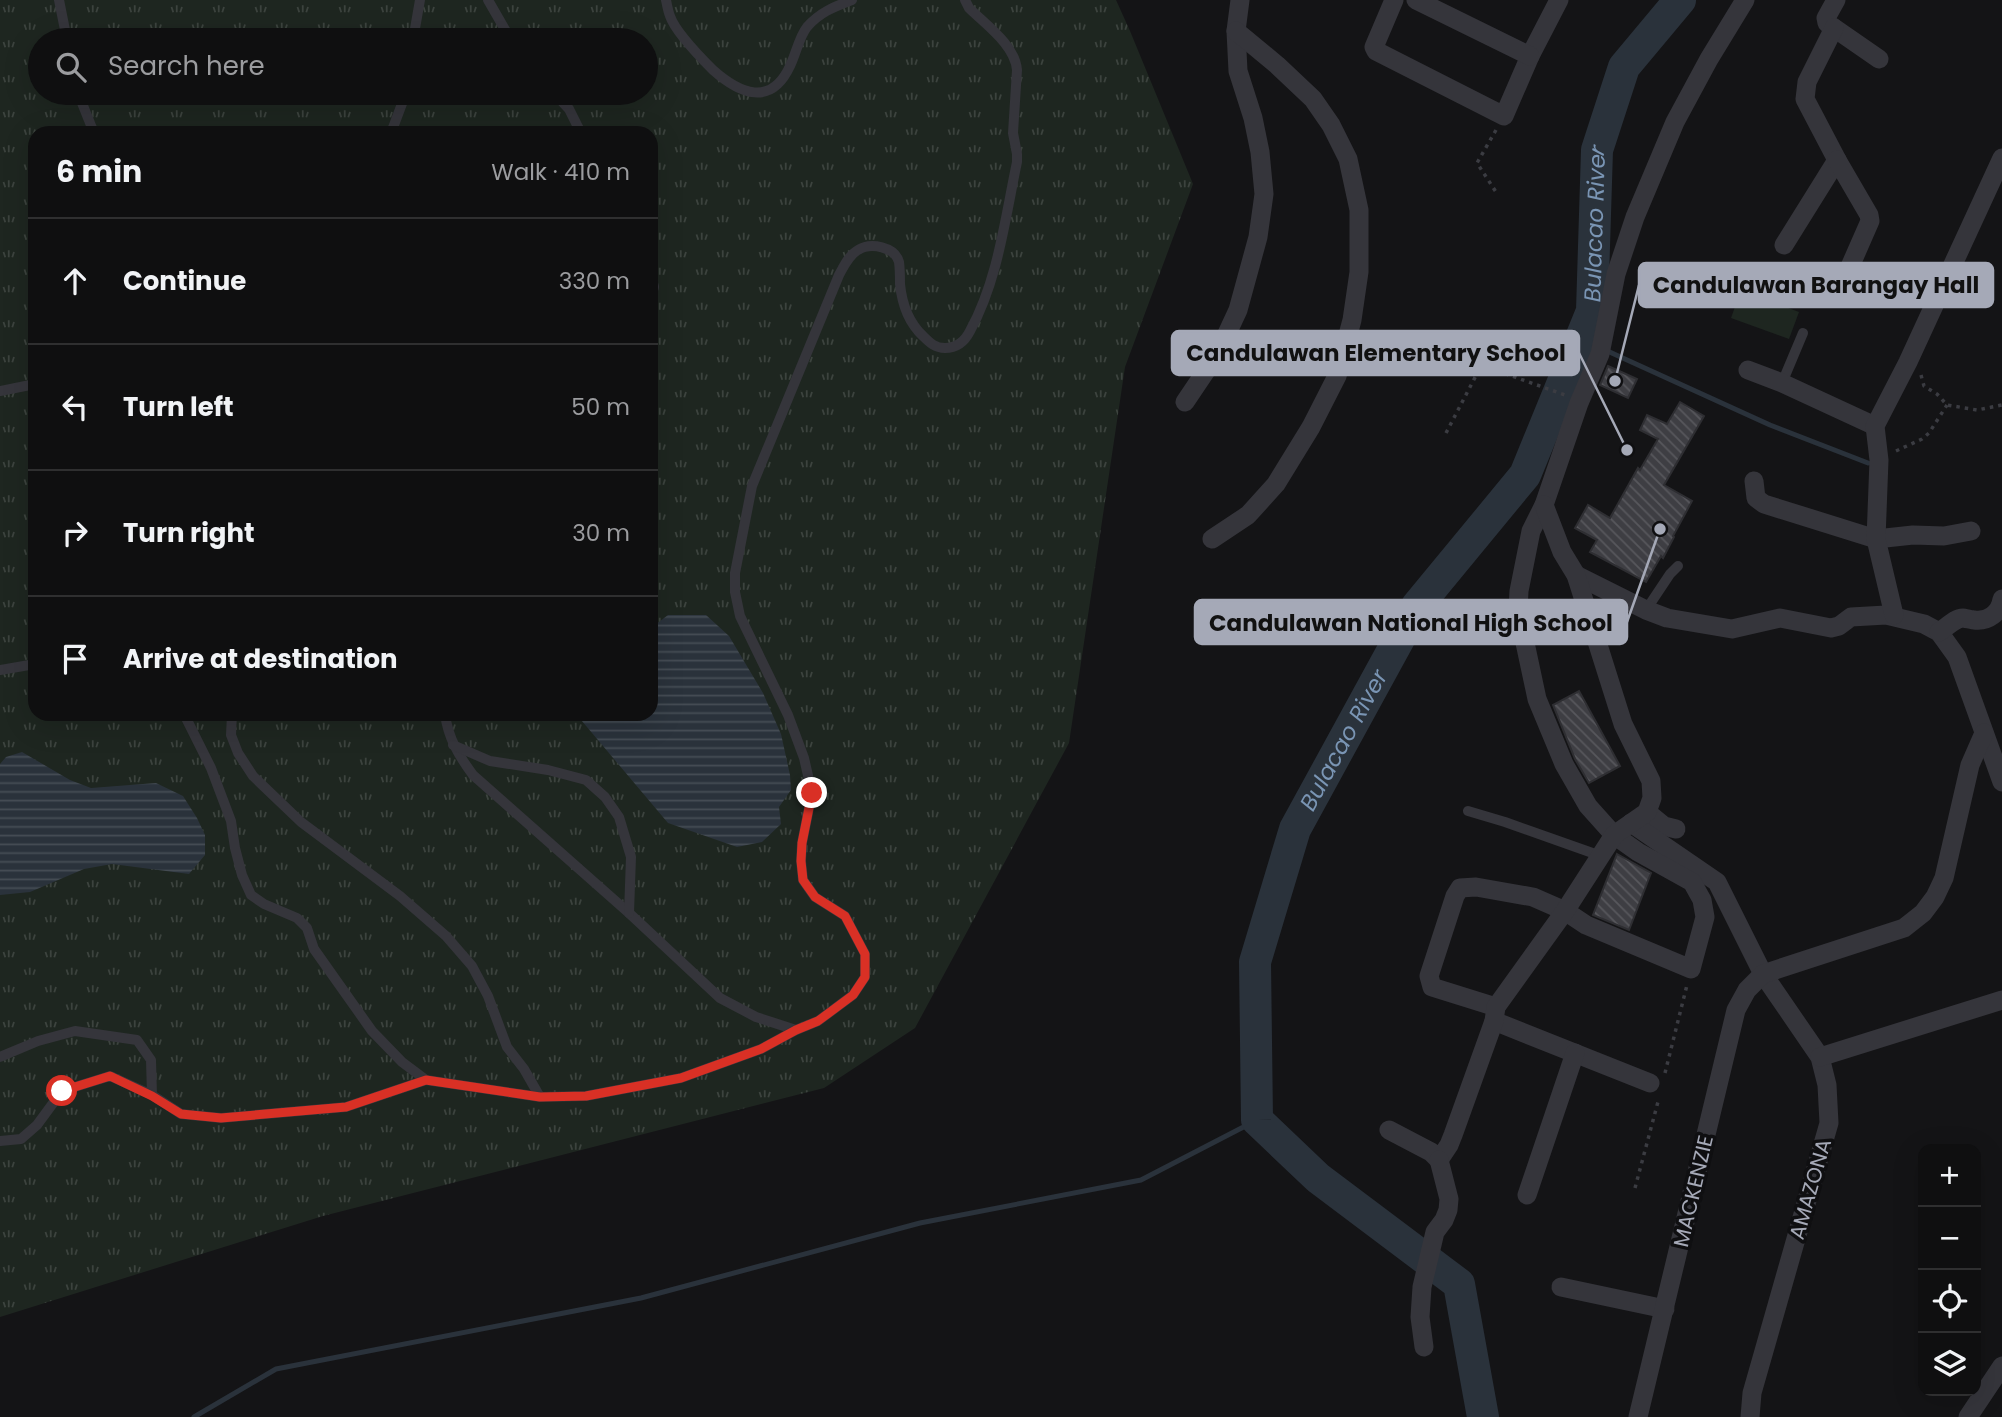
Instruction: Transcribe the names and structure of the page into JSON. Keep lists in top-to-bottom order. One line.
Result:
{"streets":{"street":["AMAZONA","MACKENZIE"]},"crossings":[["AMAZONA","MACKENZIE"]],"water":["Bulacao River"],"places":["Candulawan Barangay Hall","Candulawan Elementary School","Candulawan National High School"],"page":{"search":"Search here","heading":["6 min","Walk · 410 m"],"list":[["Continue","330 m"],["Turn left","50 m"],["Turn right","30 m"],"Arrive at destination"],"map_buttons":["+","−"]}}
